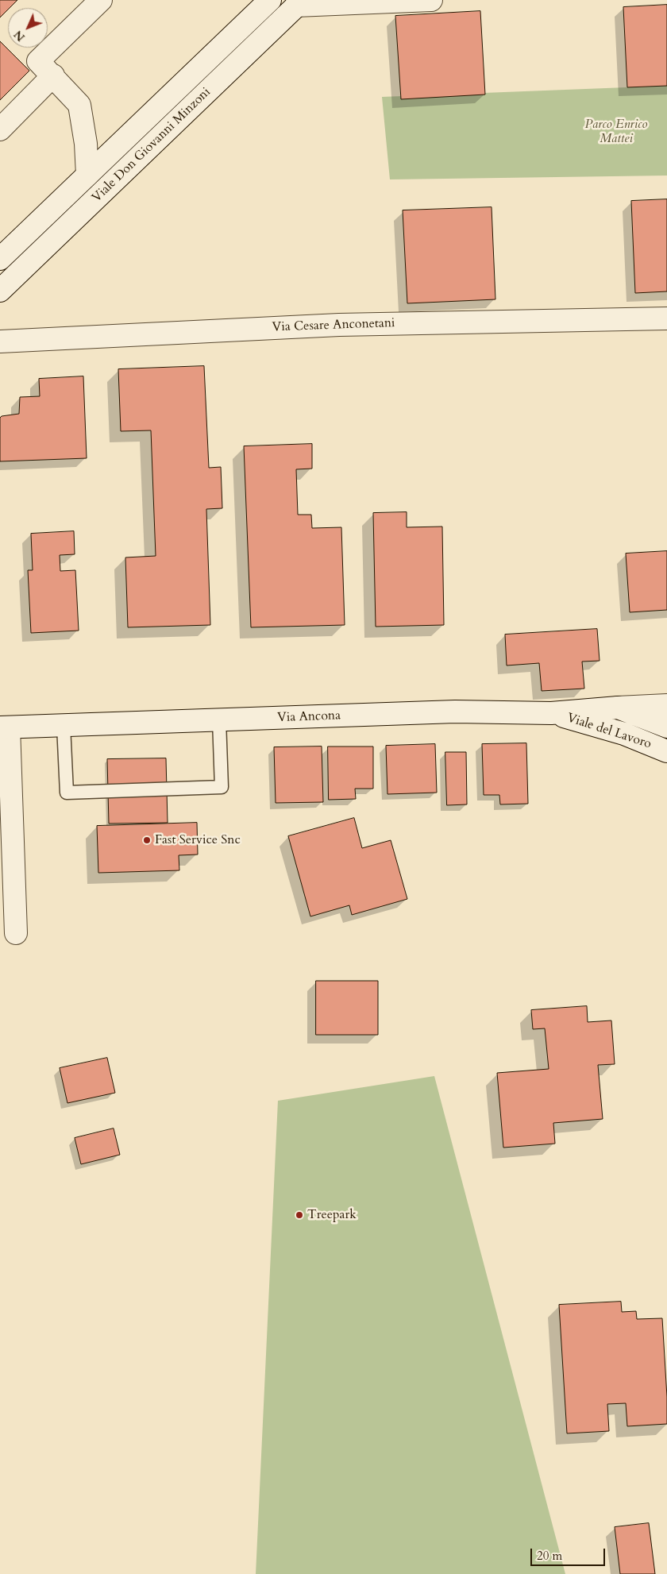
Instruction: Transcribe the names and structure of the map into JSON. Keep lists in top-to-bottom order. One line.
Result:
{"streets":{"main road":["Viale Don Giovanni Minzoni","Via Cesare Anconetani","Via Ancona","Viale del Lavoro"]},"crossings":[["Via Ancona","Viale del Lavoro"]],"parks":["Parco Enrico Mattei"],"places":["Fast Service Snc","Treepark"],"scale_bar":"20 m","north":"bottom left"}
